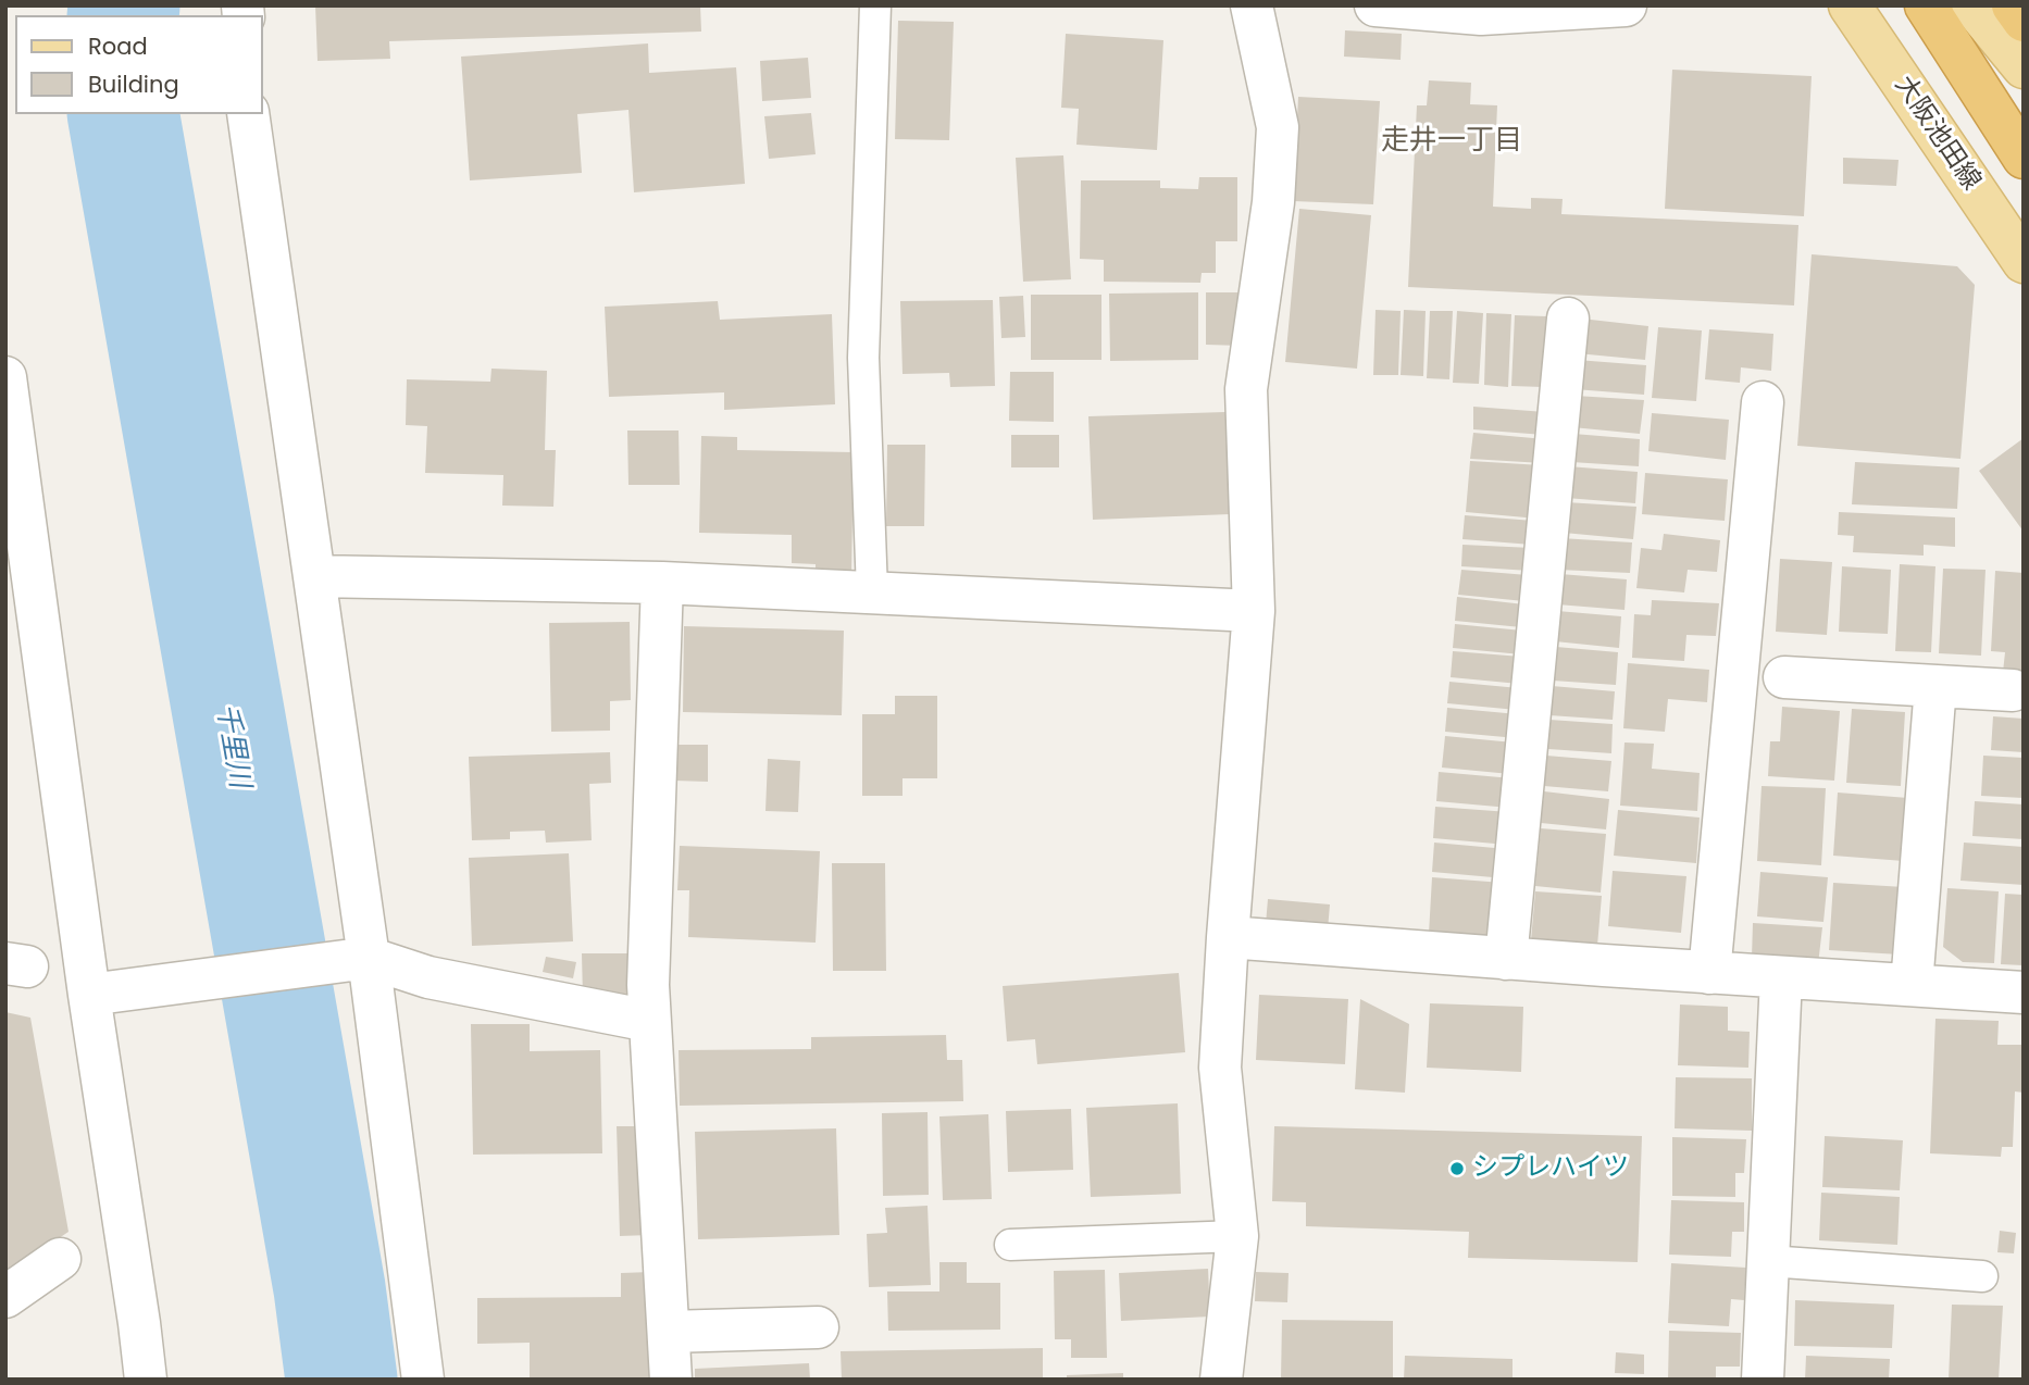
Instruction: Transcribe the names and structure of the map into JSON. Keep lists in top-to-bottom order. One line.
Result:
{"streets":{"main road":["大阪池田線"]},"districts":["走井一丁目"],"water":["千里川"],"places":["シプレハイツ"],"legend":["Road","Building"]}
